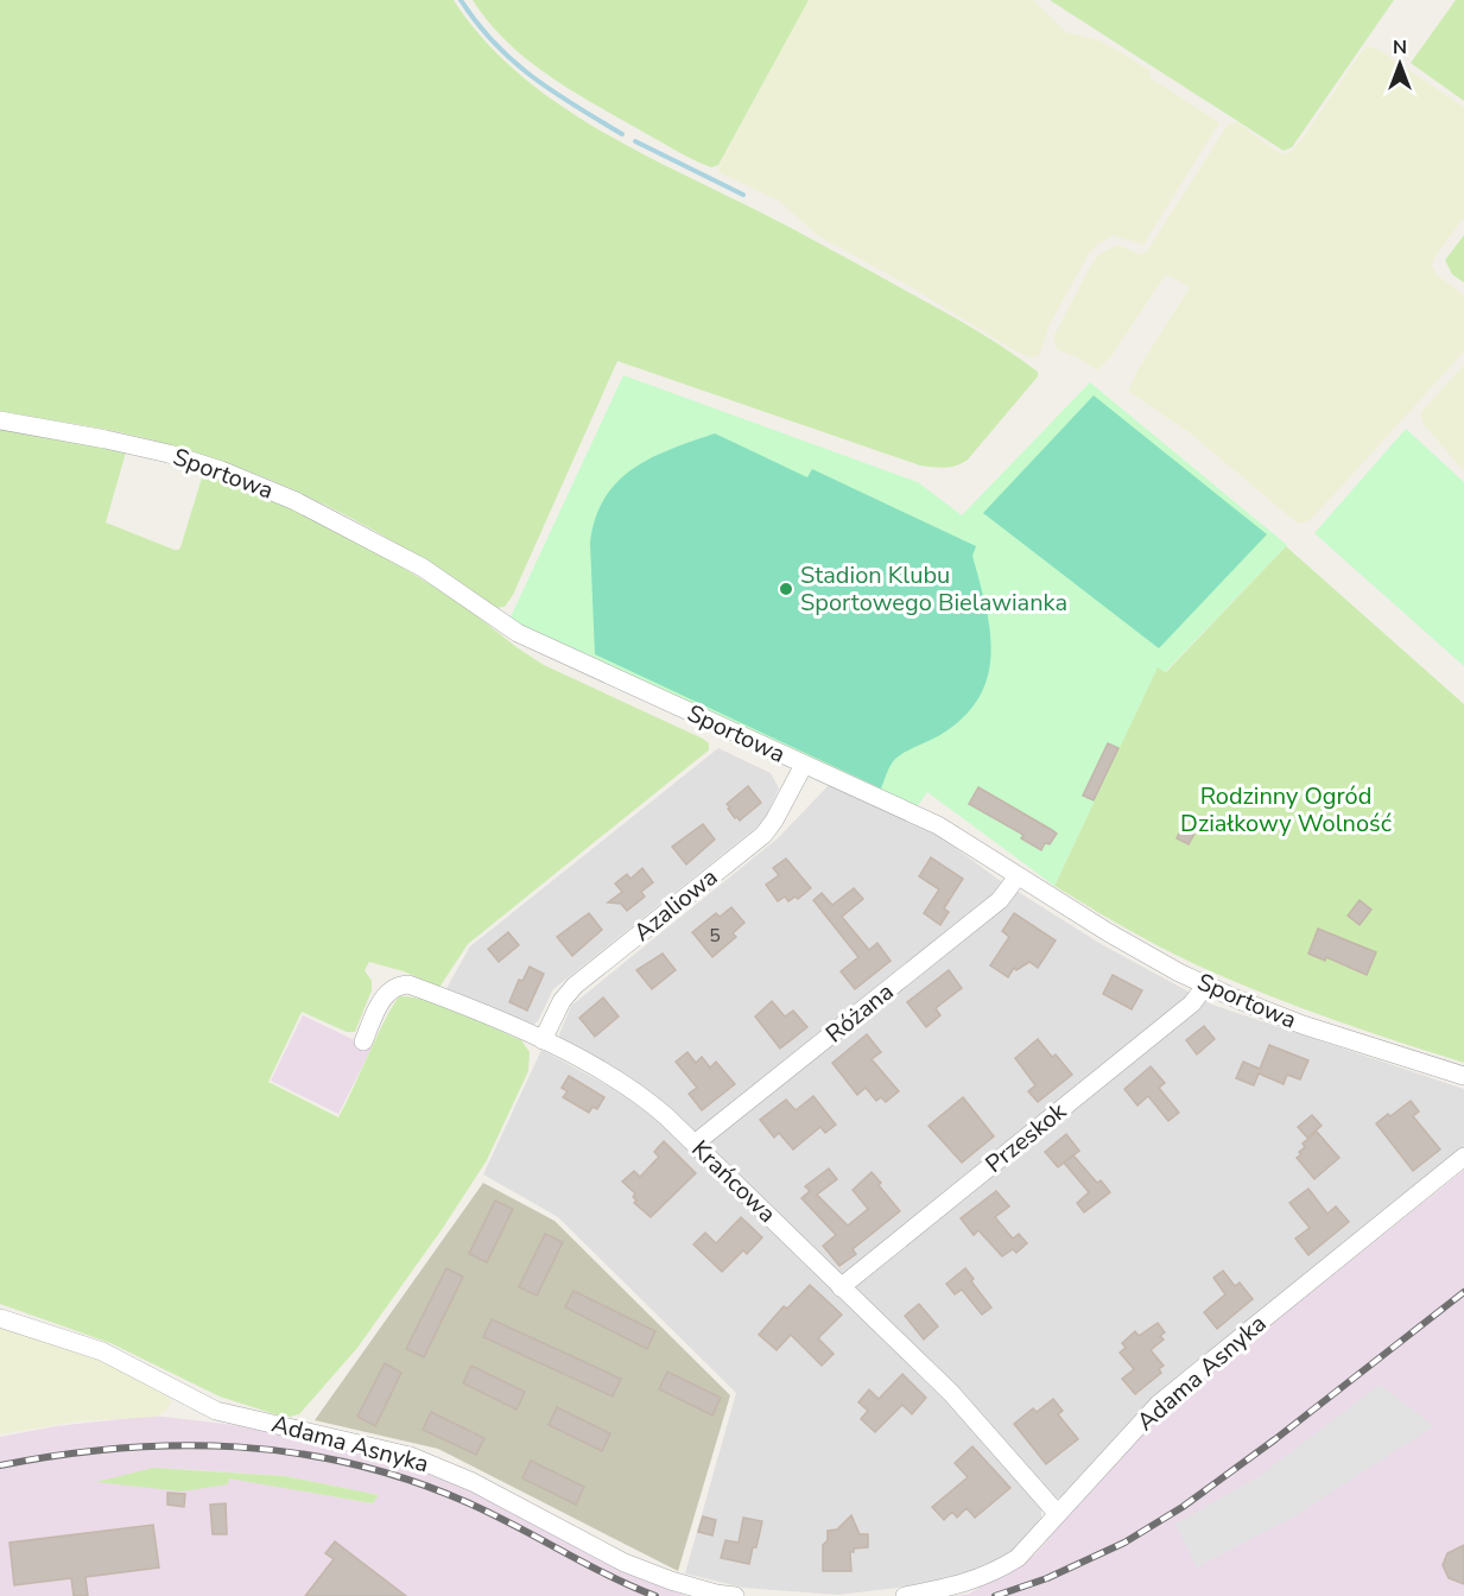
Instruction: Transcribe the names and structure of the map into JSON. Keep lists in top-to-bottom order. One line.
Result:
{"streets":{"street":["Sportowa","Azaliowa","Różana","Przeskok","Krańcowa","Adama Asnyka"]},"crossings":[["Sportowa","Azaliowa"],["Sportowa","Różana"],["Sportowa","Przeskok"],["Azaliowa","Krańcowa"],["Różana","Krańcowa"],["Przeskok","Krańcowa"],["Krańcowa","Adama Asnyka"]],"parks":["Rodzinny Ogród Działkowy Wolność"],"places":["Stadion Klubu Sportowego Bielawianka"],"house_numbers":["5"],"north":"top"}
